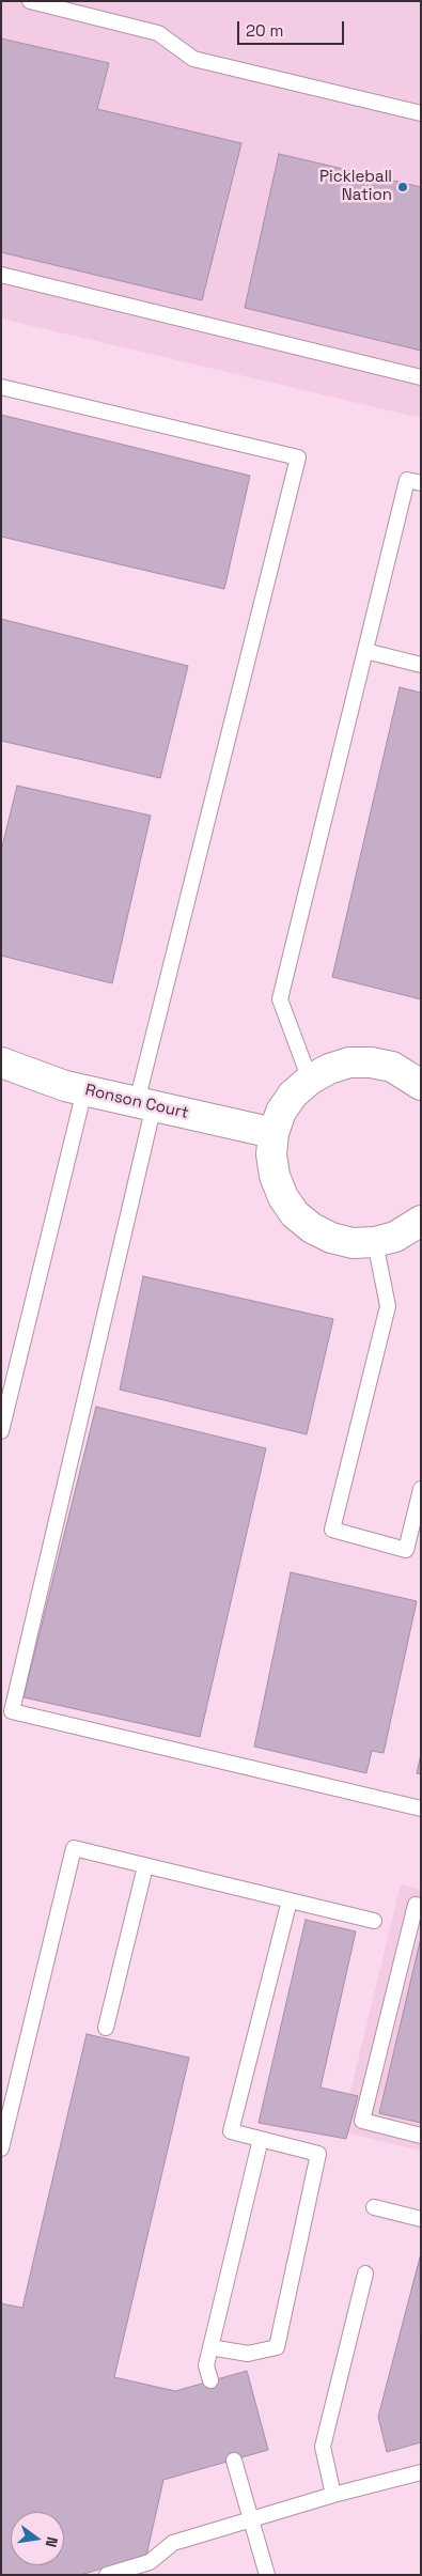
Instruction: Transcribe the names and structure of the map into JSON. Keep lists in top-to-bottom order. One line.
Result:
{"streets":{"street":["Ronson Court"]},"places":["Pickleball Nation"],"scale_bar":"20 m","north":"right"}
